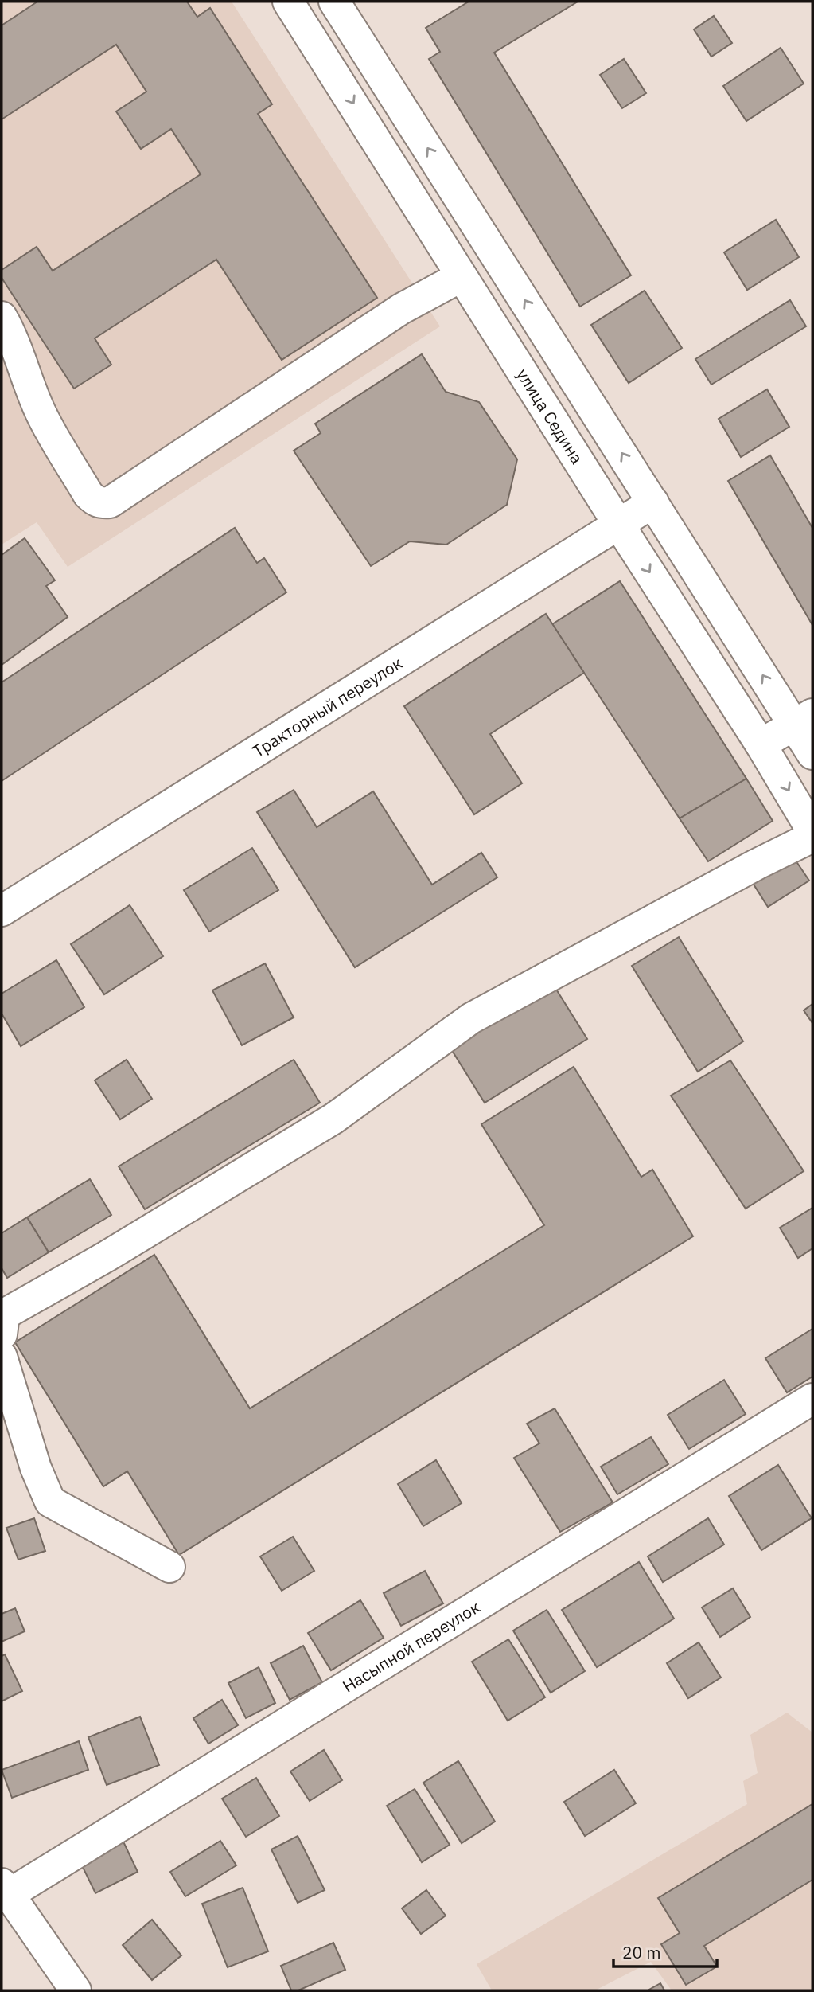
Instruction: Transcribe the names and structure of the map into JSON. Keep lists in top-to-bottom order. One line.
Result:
{"streets":{"street":["улица Седина","Тракторный переулок","Насыпной переулок"]},"crossings":[["улица Седина","Тракторный переулок"]],"scale_bar":"20 m"}
